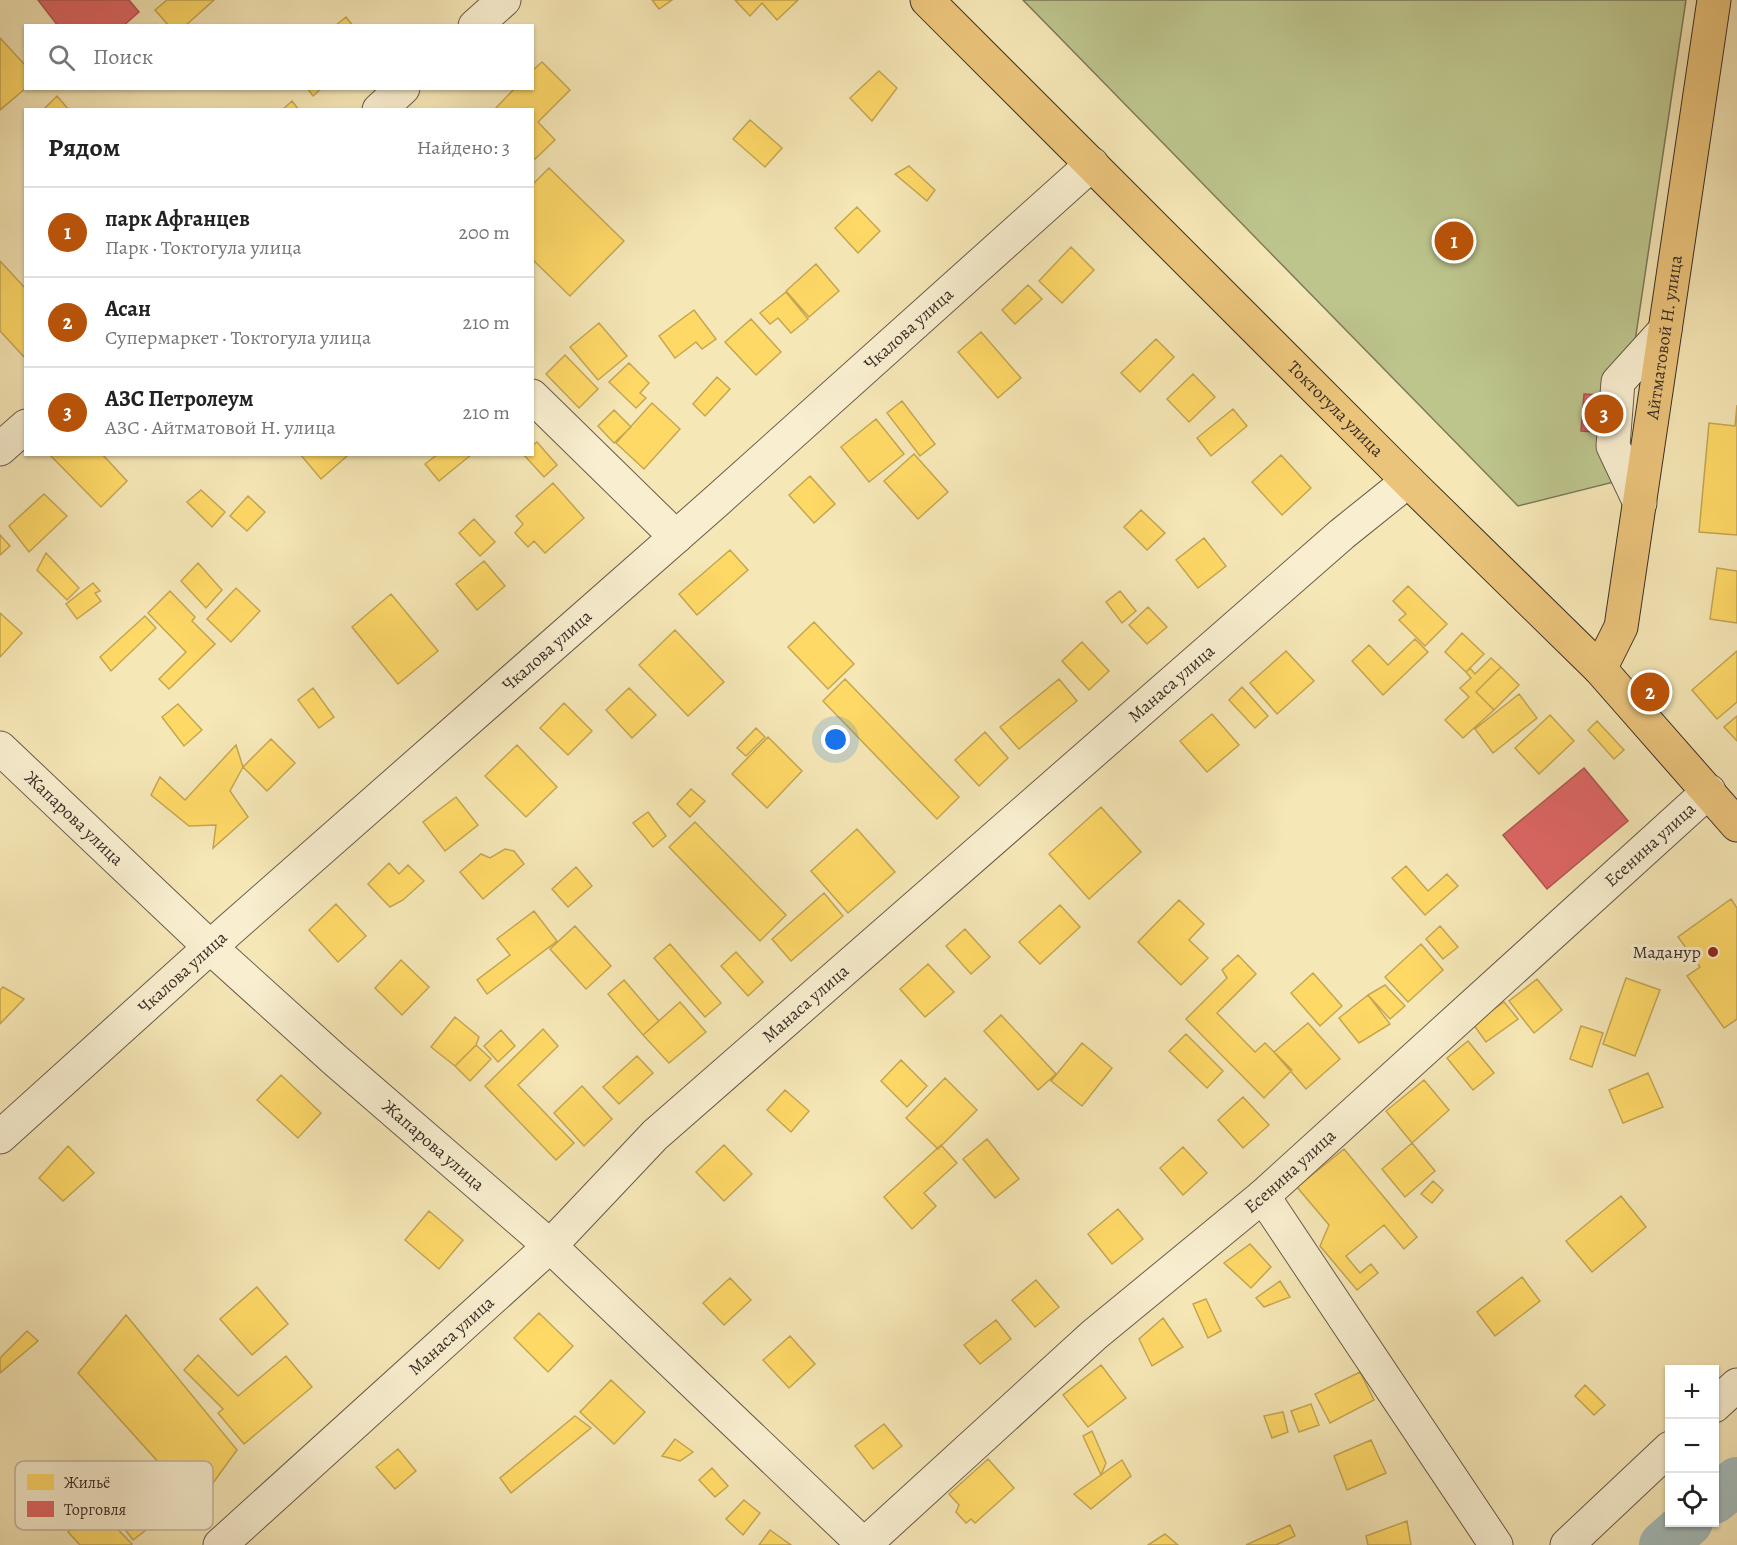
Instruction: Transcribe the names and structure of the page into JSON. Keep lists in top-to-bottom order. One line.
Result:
{"streets":{"main road":["Айтматовой Н. улица","Токтогула улица"],"street":["Чкалова улица","Манаса улица","Жапарова улица","Есенина улица"]},"crossings":[["Чкалова улица","Токтогула улица"],["Чкалова улица","Жапарова улица"],["Айтматовой Н. улица","Токтогула улица"],["Токтогула улица","Манаса улица"],["Токтогула улица","Есенина улица"],["Манаса улица","Жапарова улица"],["Жапарова улица","Есенина улица"]],"places":["Маданур"],"legend":["Жильё","Торговля"],"page":{"search":"Поиск","heading":["Рядом","Найдено: 3"],"list":[{"mark":"1","name":"парк Афганцев","note":"Парк · Токтогула улица","value":"200 m"},{"mark":"2","name":"Асан","note":"Супермаркет · Токтогула улица","value":"210 m"},{"mark":"3","name":"АЗС Петролеум","note":"АЗС · Айтматовой Н. улица","value":"210 m"}],"pins":["1","3","2"],"map_buttons":["+","−"]}}
